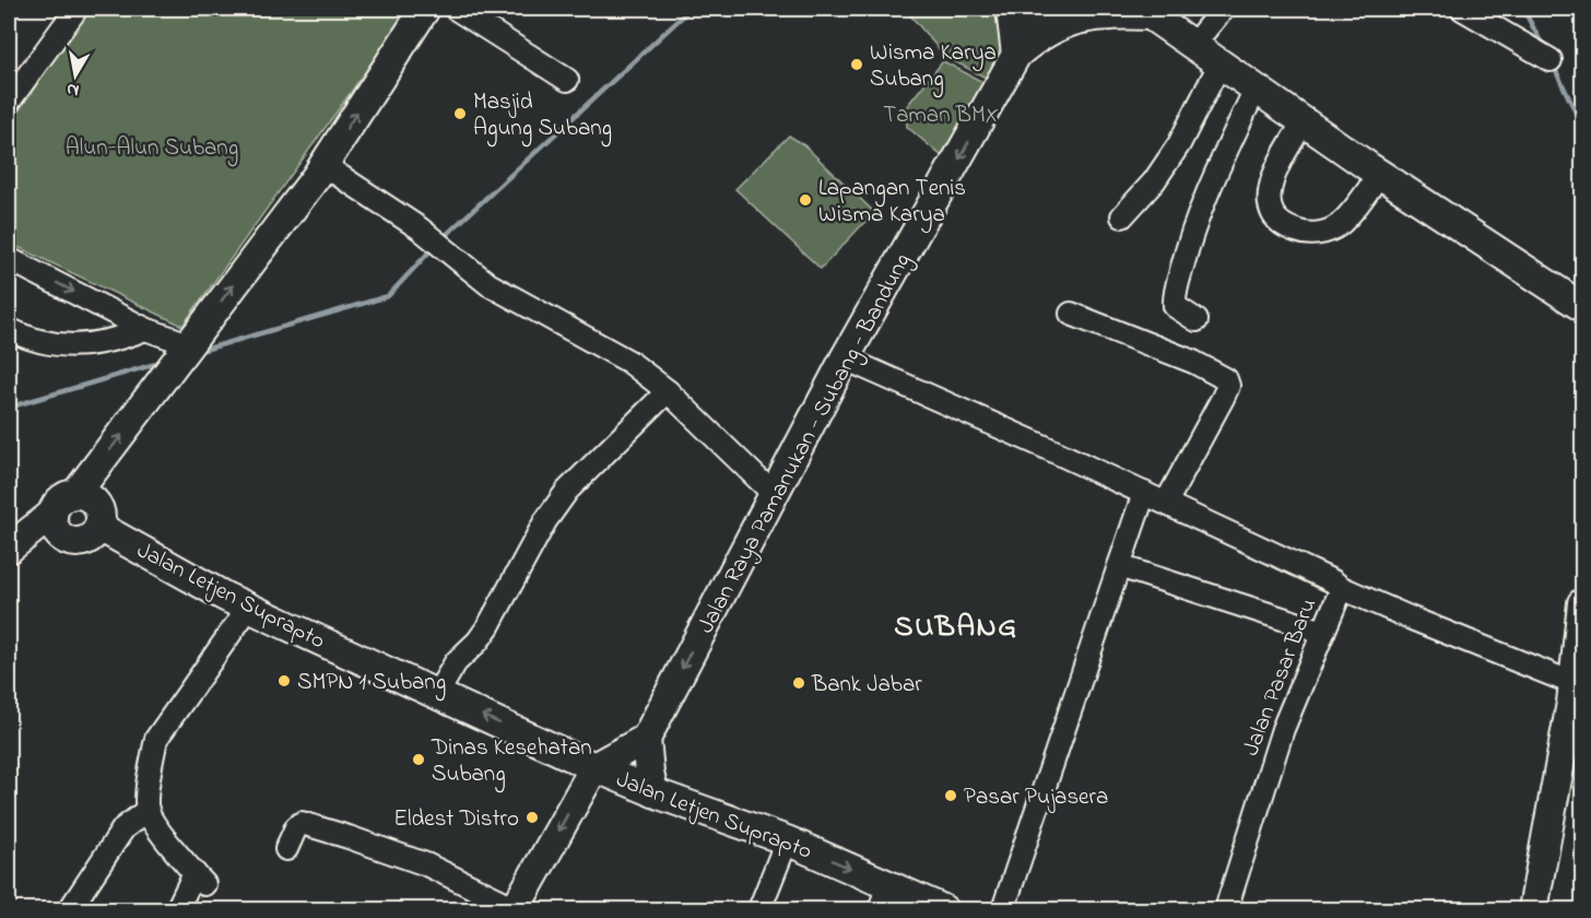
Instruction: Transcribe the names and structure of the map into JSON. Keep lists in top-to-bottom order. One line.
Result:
{"streets":{"main road":["Jalan Raya Pamanukan - Subang - Bandung","Jalan Letjen Suprapto"],"street":["Jalan Pasar Baru"]},"one_way":["Jalan Raya Pamanukan - Subang - Bandung"],"districts":["SUBANG"],"parks":["Taman BMX","Alun-Alun Subang"],"places":["Wisma Karya Subang","Masjid Agung Subang","Lapangan Tenis Wisma Karya","SMPN 1 Subang","Bank Jabar","Dinas Kesehatan Subang","Pasar Pujasera","Eldest Distro"],"north":"bottom"}
